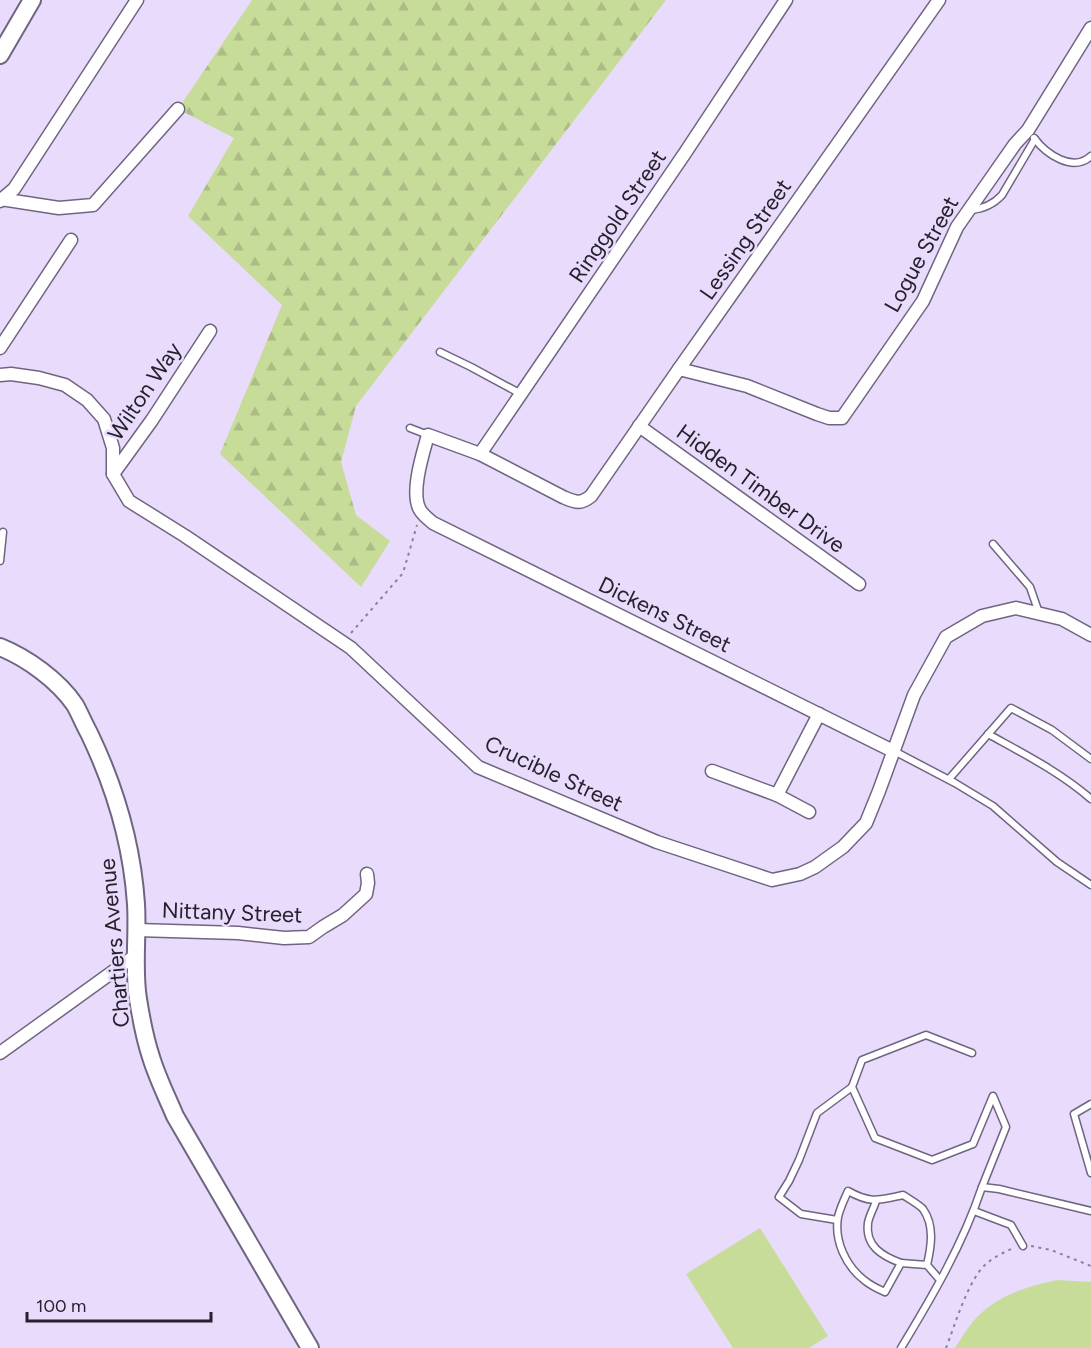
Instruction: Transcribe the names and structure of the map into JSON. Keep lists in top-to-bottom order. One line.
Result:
{"streets":{"street":["Ringgold Street","Lessing Street","Logue Street","Wilton Way","Hidden Timber Drive","Dickens Street","Crucible Street","Nittany Street","Chartiers Avenue"]},"crossings":[["Ringgold Street","Lessing Street"],["Lessing Street","Logue Street"],["Lessing Street","Hidden Timber Drive"],["Wilton Way","Crucible Street"],["Dickens Street","Crucible Street"],["Nittany Street","Chartiers Avenue"]],"scale_bar":"100 m"}
